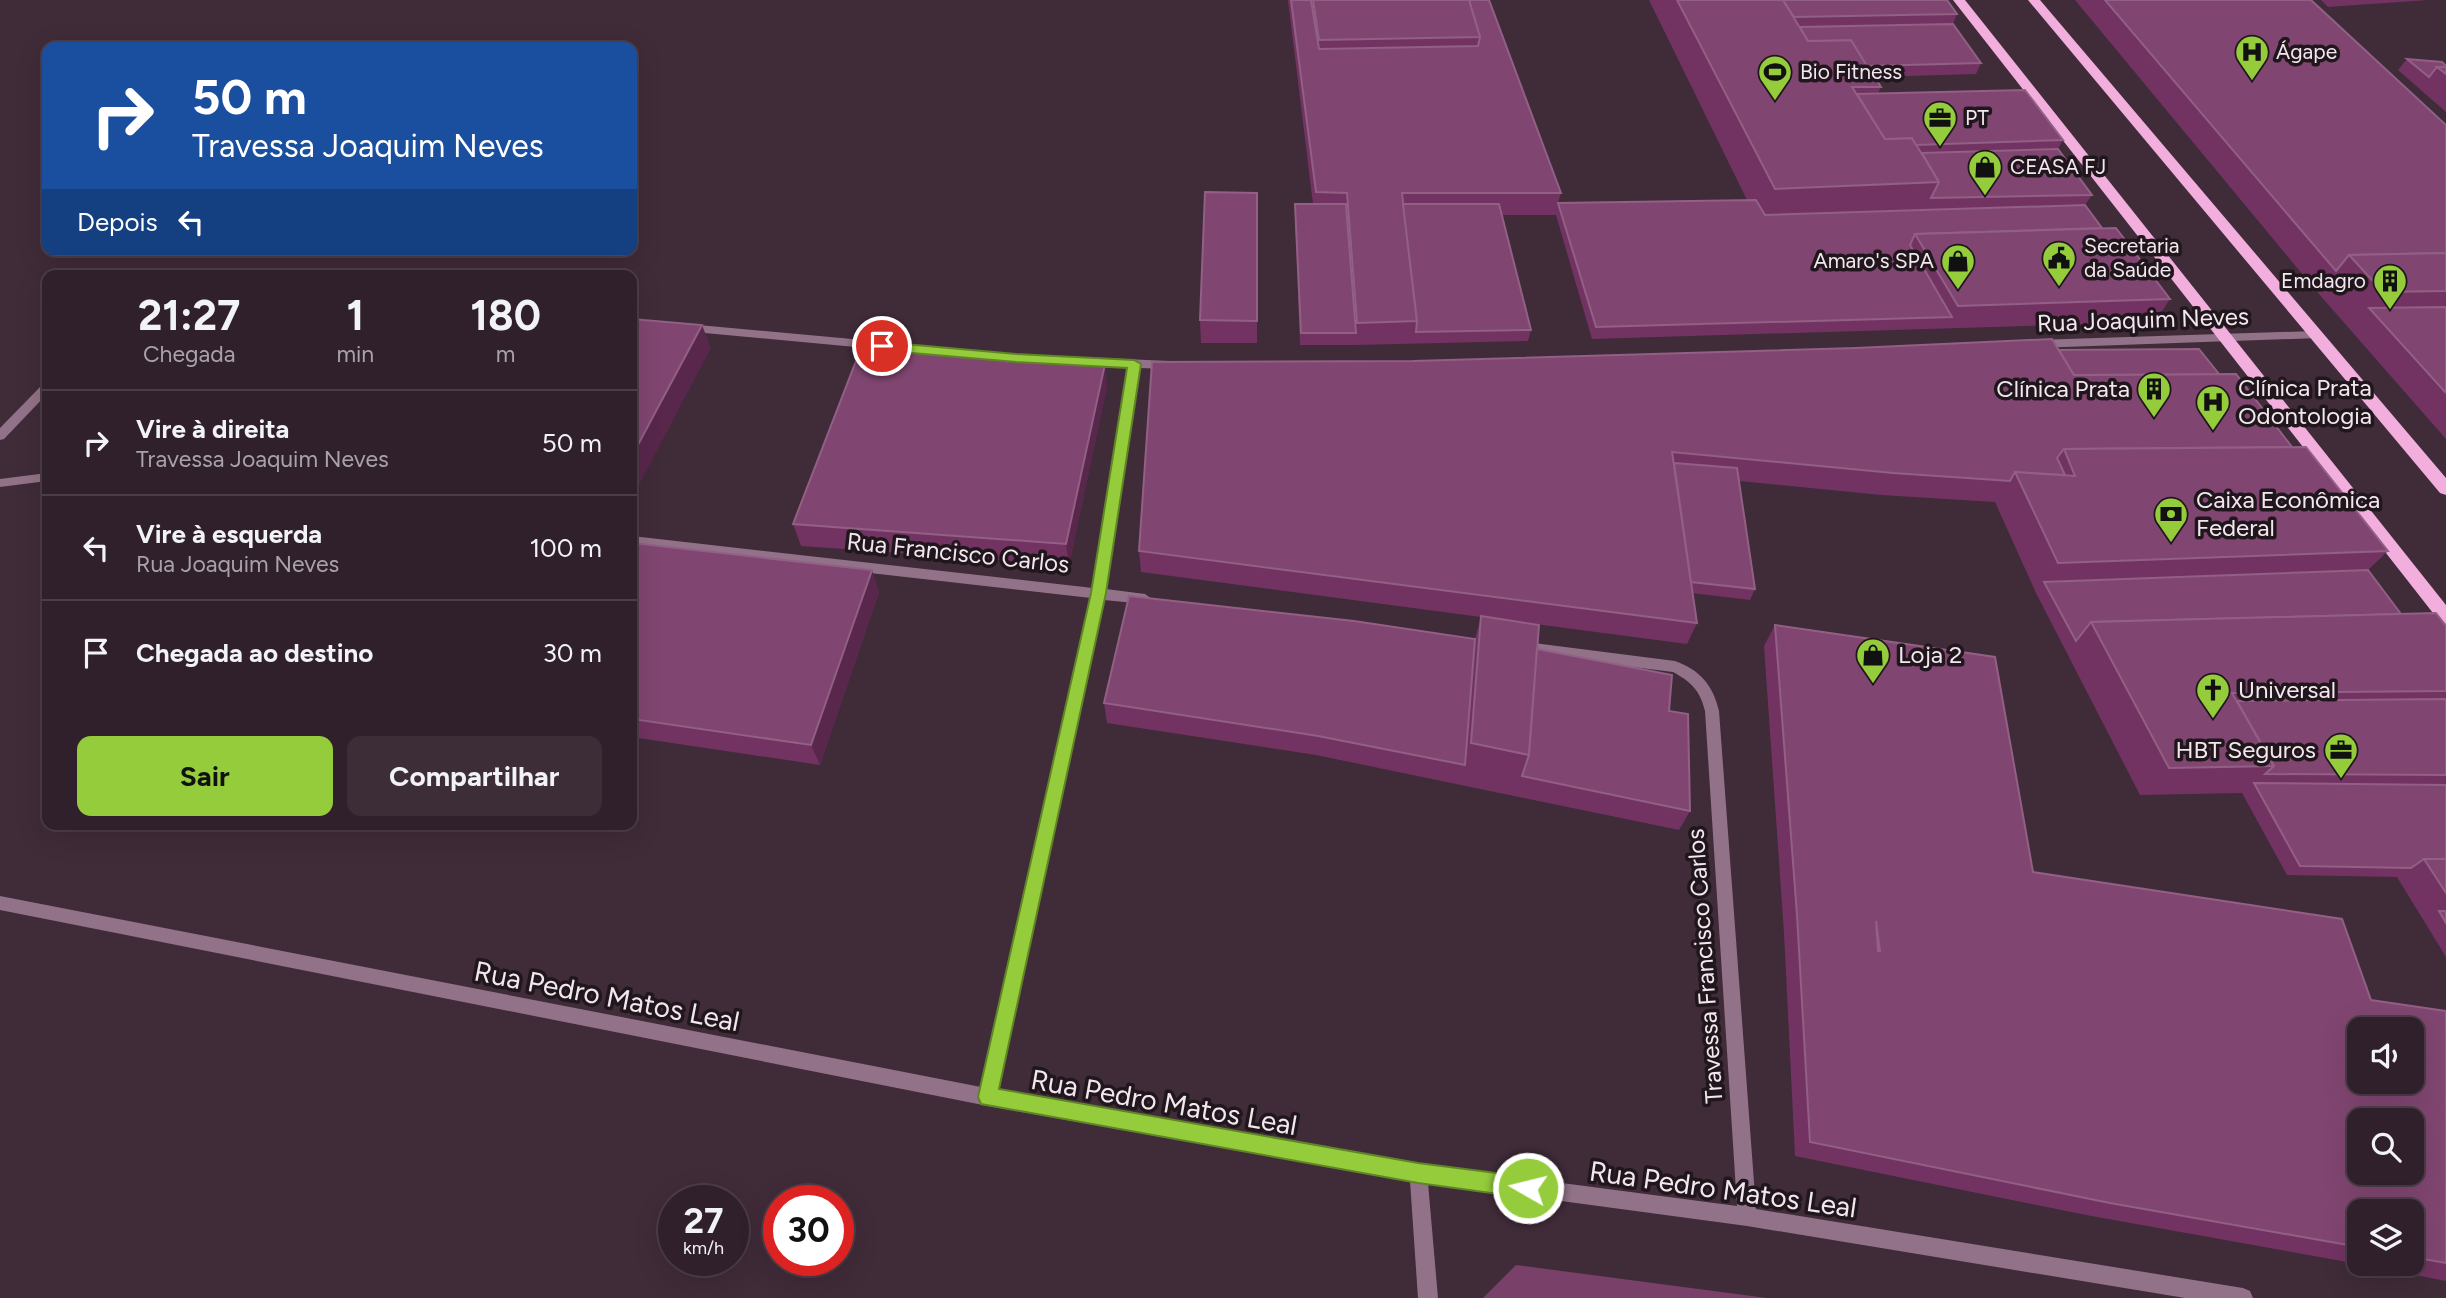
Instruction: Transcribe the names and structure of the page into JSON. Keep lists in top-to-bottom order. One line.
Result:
{"streets":{"street":["Rua Joaquim Neves","Rua Francisco Carlos","Travessa Francisco Carlos","Rua Pedro Matos Leal"]},"crossings":[["Travessa Francisco Carlos","Rua Pedro Matos Leal"]],"places":{"hospital":["Ágape","Clínica Prata Odontologia"],"sports":["Bio Fitness"],"office":["PT","HBT Seguros"],"shop":["CEASA FJ","Amaro's SPA","Loja 2"],"public building":["Secretaria da Saúde"],"building":["Emdagro","Clínica Prata"],"bank":["Caixa Econômica Federal"],"church":["Universal"]},"page":{"turn":["50 m","Travessa Joaquim Neves"],"then":"Depois","eta":["21:27","Chegada","1","min","180","m"],"list":[{"name":"Vire à direita","note":"Travessa Joaquim Neves","value":"50 m"},{"name":"Vire à esquerda","note":"Rua Joaquim Neves","value":"100 m"},{"name":"Chegada ao destino","value":"30 m"}],"buttons":["Sair","Compartilhar"],"speed":"27 km/h","limit":"30"}}
